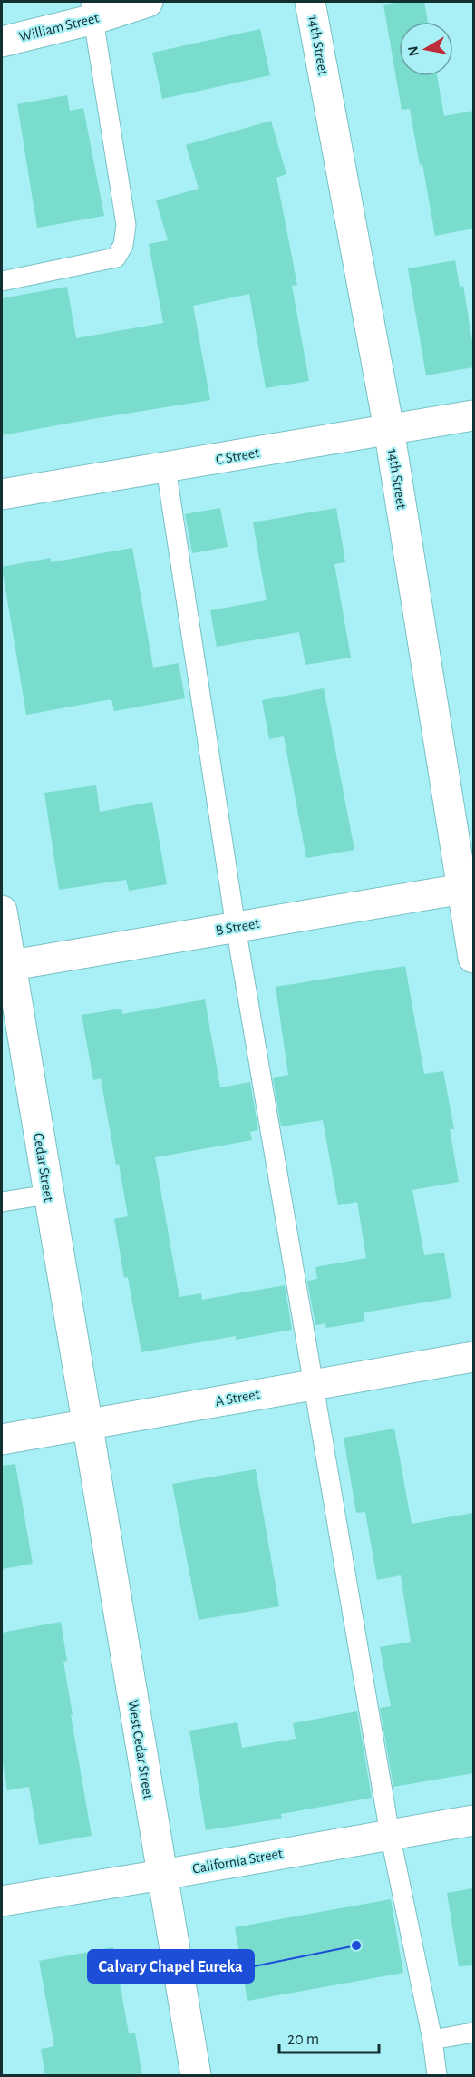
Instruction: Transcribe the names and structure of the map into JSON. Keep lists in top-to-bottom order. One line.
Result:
{"streets":{"street":["William Street","14th Street","C Street","B Street","Cedar Street","A Street","West Cedar Street","California Street"]},"crossings":[["14th Street","C Street"],["14th Street","B Street"],["B Street","Cedar Street"],["Cedar Street","A Street"],["Cedar Street","West Cedar Street"],["A Street","West Cedar Street"],["West Cedar Street","California Street"]],"places":["Calvary Chapel Eureka"],"scale_bar":"20 m","north":"left"}
